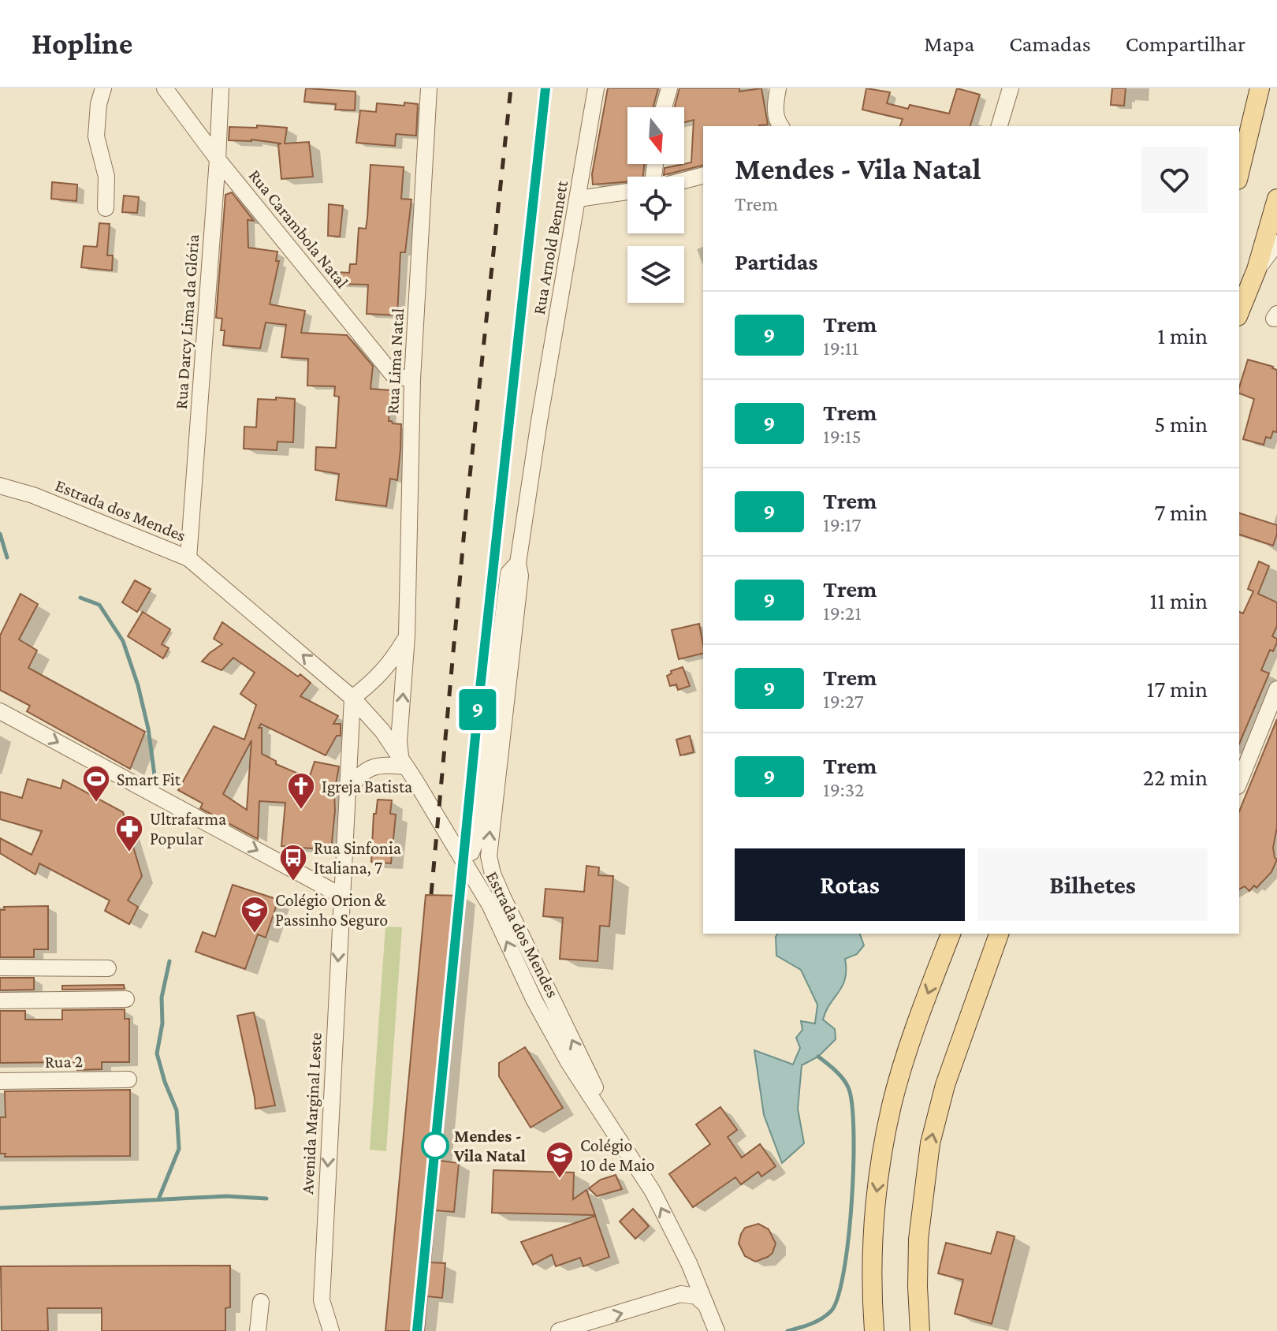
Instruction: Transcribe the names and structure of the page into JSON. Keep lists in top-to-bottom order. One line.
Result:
{"streets":{"street":["Rua Carambola Natal","Rua Arnold Bennett","Rua Darcy Lima da Glória","Rua Lima Natal","Estrada dos Mendes","Rua 2","Avenida Marginal Leste"]},"crossings":[["Rua Carambola Natal","Rua Darcy Lima da Glória"],["Rua Carambola Natal","Rua Lima Natal"],["Rua Arnold Bennett","Estrada dos Mendes"],["Rua Darcy Lima da Glória","Estrada dos Mendes"],["Rua Lima Natal","Estrada dos Mendes"],["Estrada dos Mendes","Avenida Marginal Leste"]],"one_way":["Estrada dos Mendes","Avenida Marginal Leste"],"places":{"sports":["Smart Fit"],"church":["Igreja Batista"],"pharmacy":["Ultrafarma Popular"],"bus stop":["Rua Sinfonia Italiana, 7"],"school or university":["Colégio Orion & Passinho Seguro","Colégio 10 de Maio"],"other":["Mendes - Vila Natal"]},"north":"bottom","page":{"header":"Hopline","nav":["Mapa","Camadas","Compartilhar"],"on_map":"9","heading":[["Mendes - Vila Natal","Trem"],"Partidas"],"list":[{"mark":"9","name":"Trem","note":"19:11","value":"1 min"},{"mark":"9","name":"Trem","note":"19:15","value":"5 min"},{"mark":"9","name":"Trem","note":"19:17","value":"7 min"},{"mark":"9","name":"Trem","note":"19:21","value":"11 min"},{"mark":"9","name":"Trem","note":"19:27","value":"17 min"},{"mark":"9","name":"Trem","note":"19:32","value":"22 min"}],"buttons":["Rotas","Bilhetes"]}}
